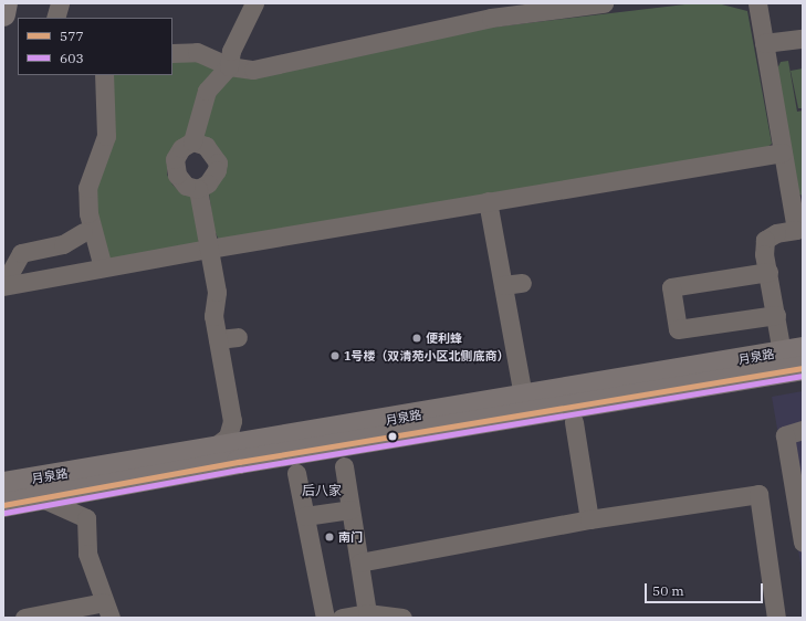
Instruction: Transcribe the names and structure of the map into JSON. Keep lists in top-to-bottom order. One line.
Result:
{"streets":{"main road":["月泉路"]},"districts":["后八家"],"places":["便利蜂","1号楼（双清苑小区北侧底商）","南门"],"lines":["transit line 577","transit line 603"],"legend":["577","603"],"scale_bar":"50 m"}
